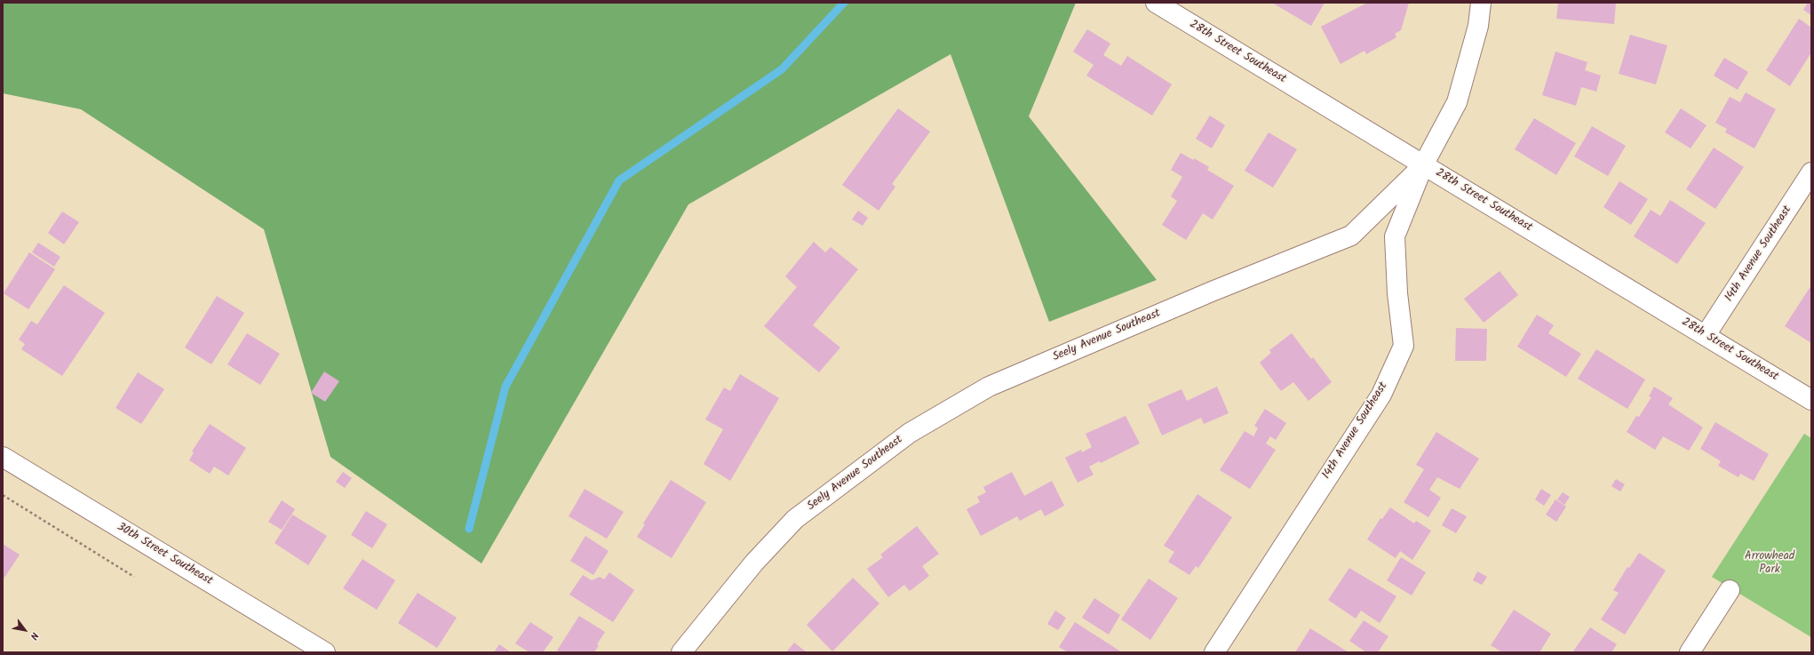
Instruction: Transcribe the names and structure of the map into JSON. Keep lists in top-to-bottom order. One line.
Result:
{"streets":{"street":["28th Street Southeast","14th Avenue Southeast","Seely Avenue Southeast","30th Street Southeast"]},"crossings":[["28th Street Southeast","14th Avenue Southeast"],["28th Street Southeast","Seely Avenue Southeast"],["14th Avenue Southeast","Seely Avenue Southeast"]],"parks":["Arrowhead Park"],"north":"bottom right"}
